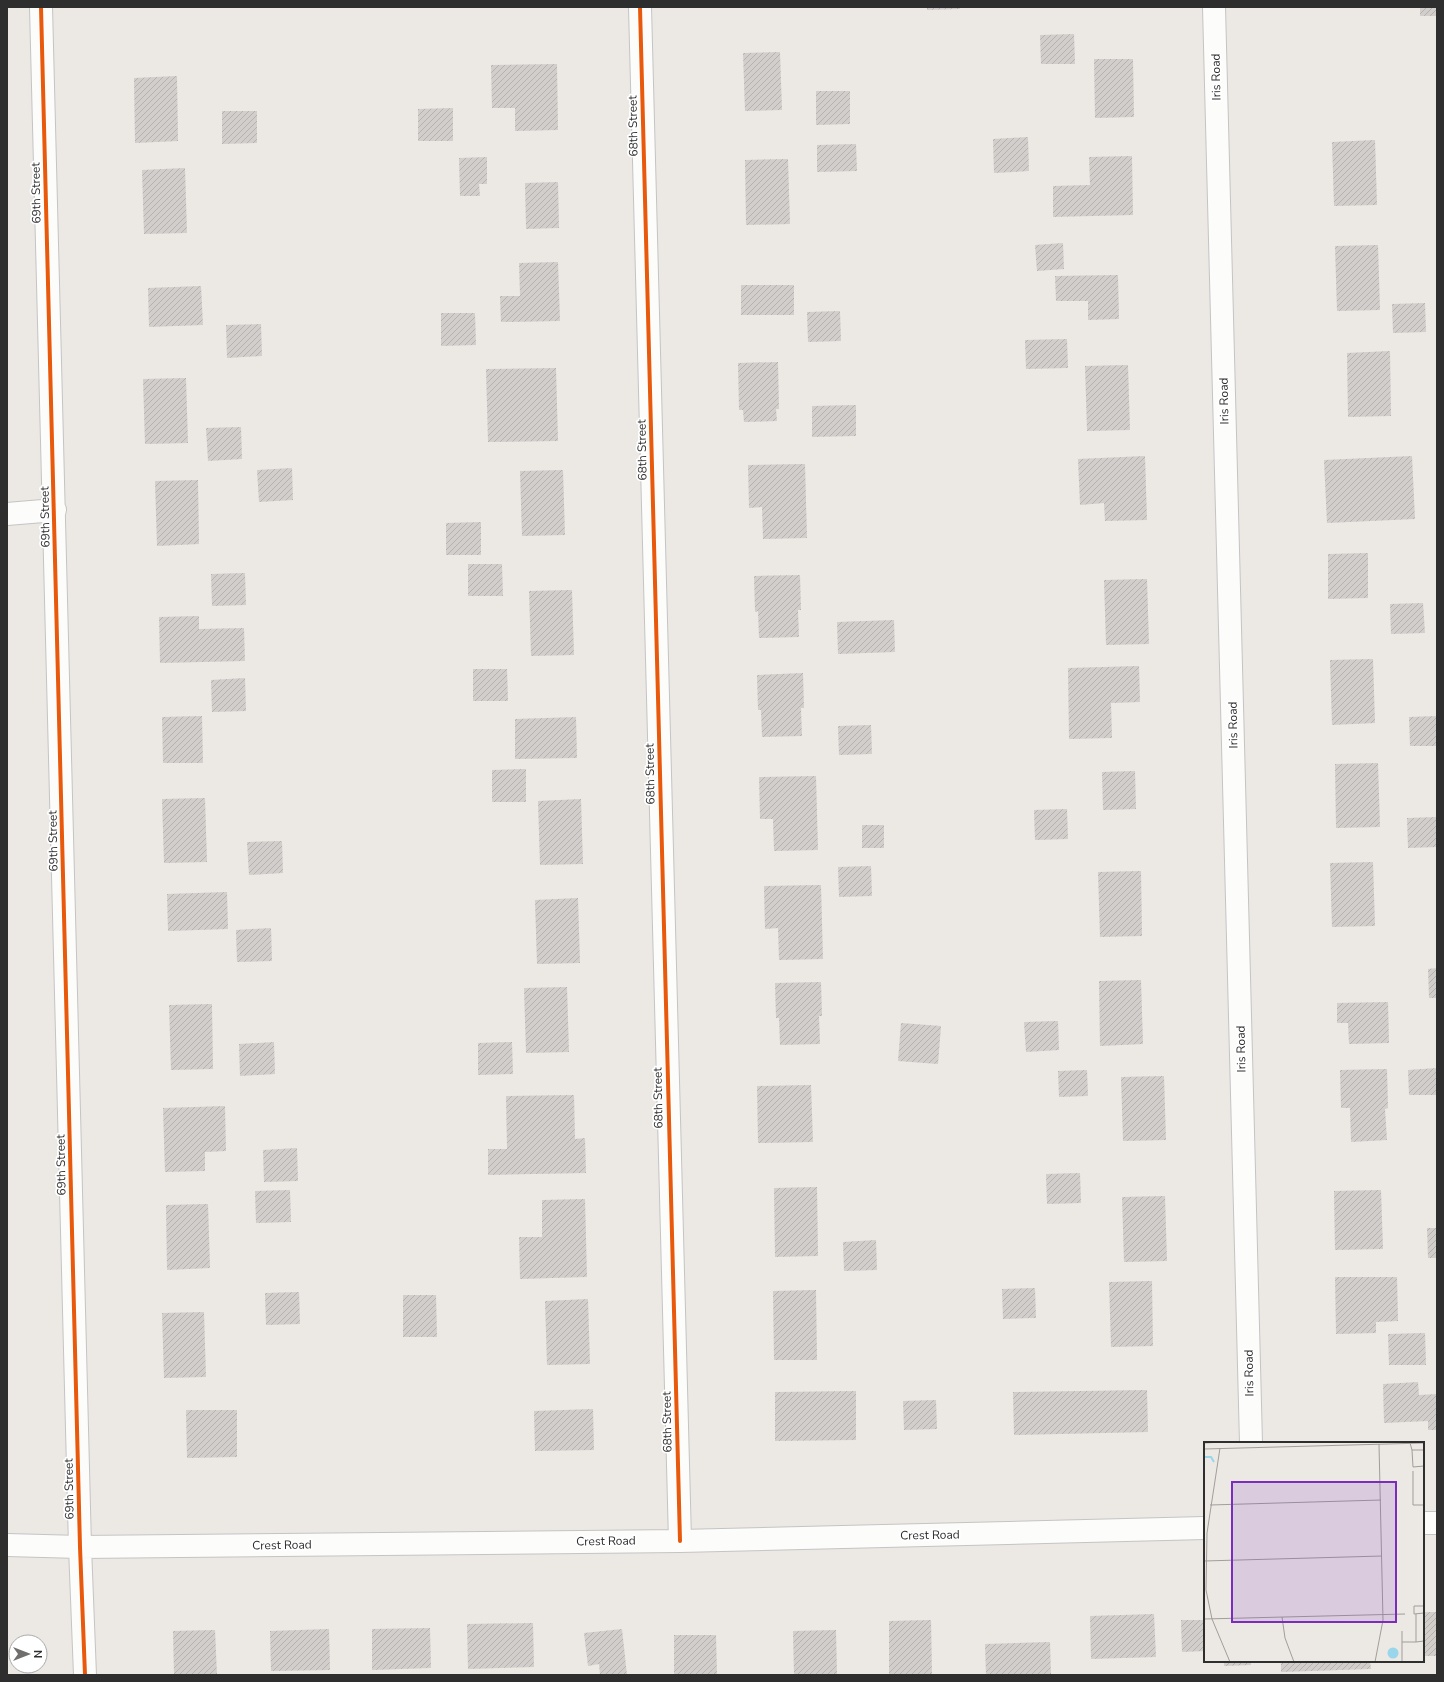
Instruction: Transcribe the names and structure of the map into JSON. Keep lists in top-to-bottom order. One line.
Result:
{"streets":{"street":["Iris Road","68th Street","69th Street","Crest Road"]},"crossings":[["68th Street","Crest Road"],["69th Street","Crest Road"]],"north":"right"}
